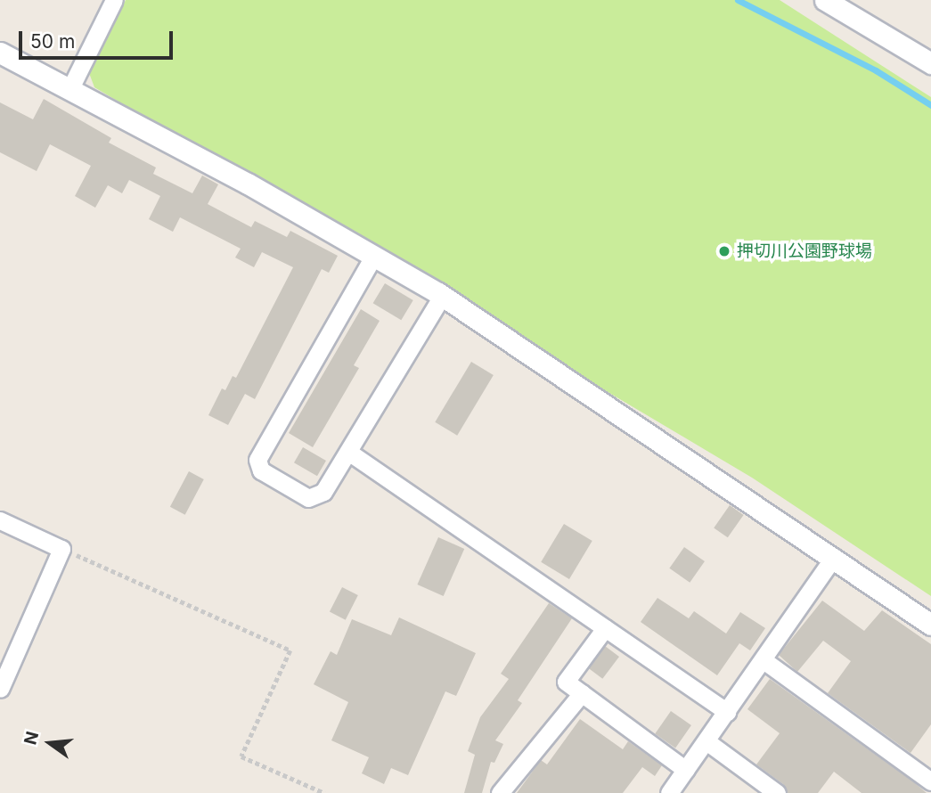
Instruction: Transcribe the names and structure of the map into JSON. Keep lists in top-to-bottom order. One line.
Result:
{"places":["押切川公園野球場"],"scale_bar":"50 m","north":"left"}
